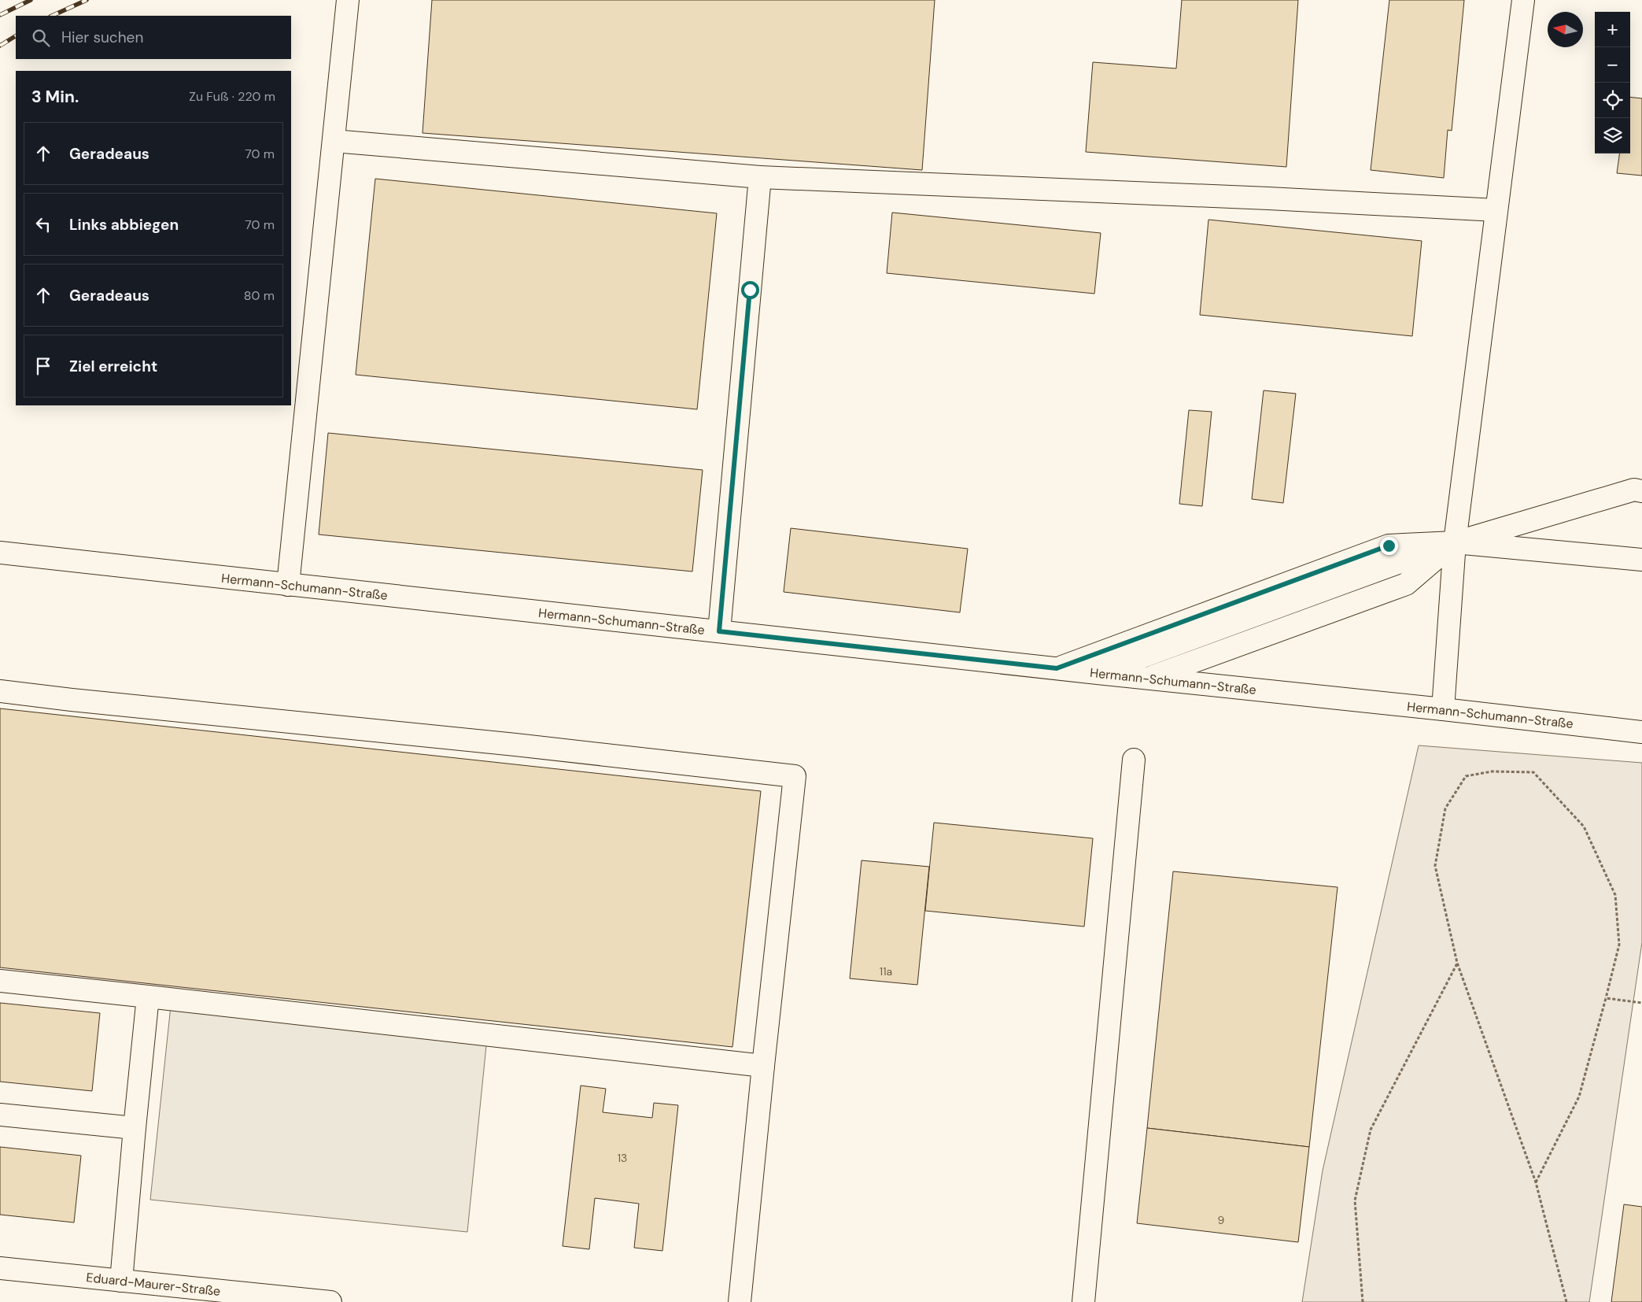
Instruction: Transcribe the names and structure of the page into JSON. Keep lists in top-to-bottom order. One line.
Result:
{"streets":{"street":["Hermann-Schumann-Straße","Eduard-Maurer-Straße"]},"house_numbers":["11a","13","9"],"north":"left","page":{"map_buttons":["+","−"],"search":"Hier suchen","heading":["3 Min.","Zu Fuß · 220 m"],"list":[["Geradeaus","70 m"],["Links abbiegen","70 m"],["Geradeaus","80 m"],"Ziel erreicht"]}}
